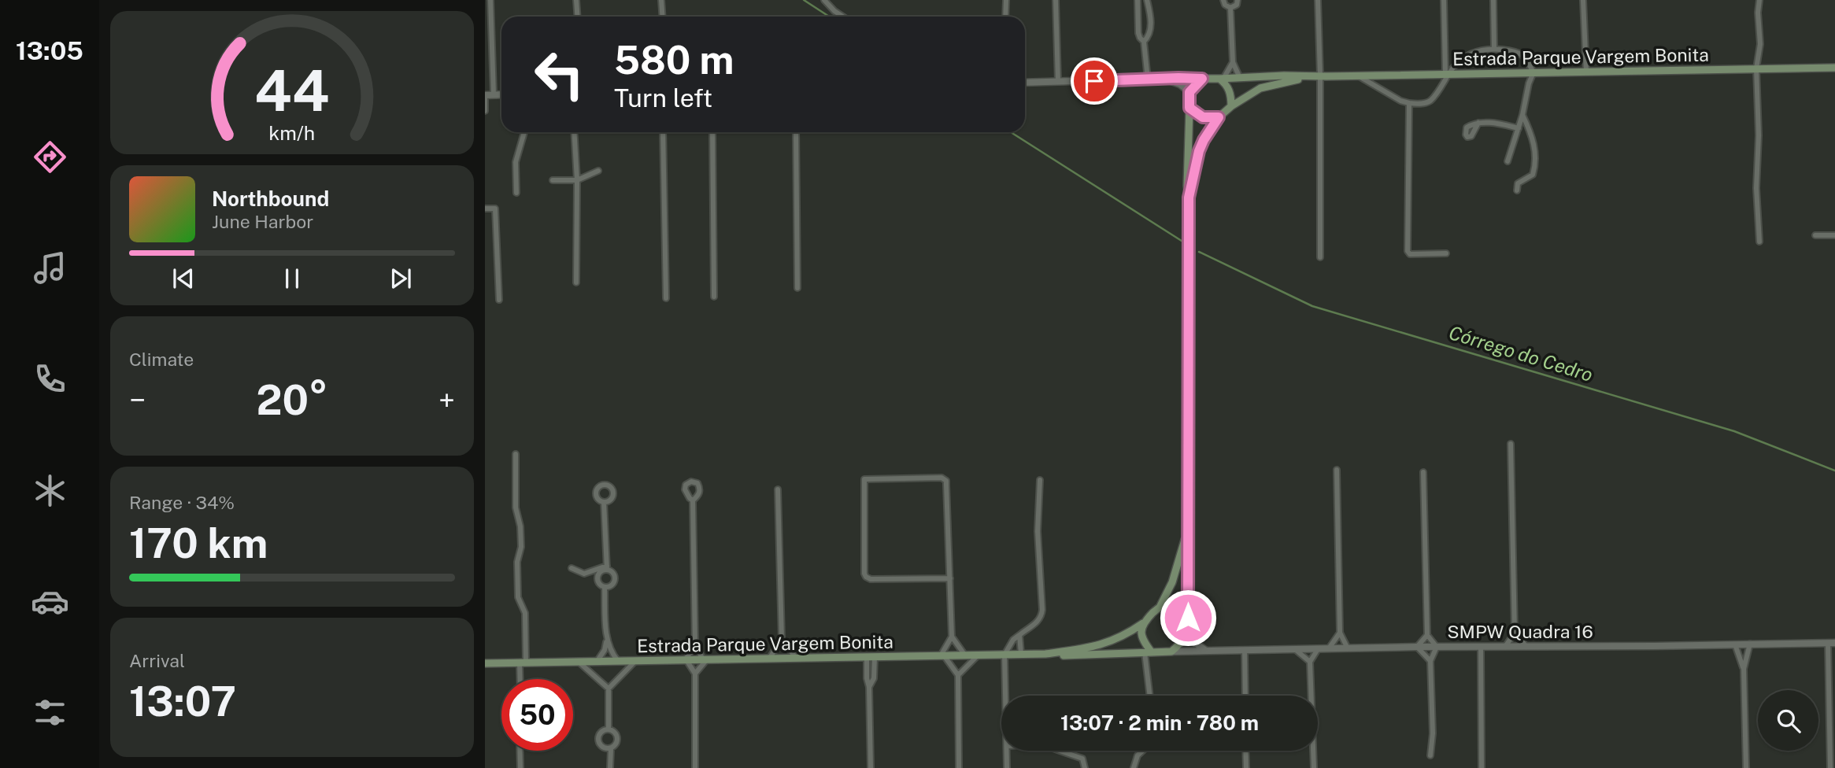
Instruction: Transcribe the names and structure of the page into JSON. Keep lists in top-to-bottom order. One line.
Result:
{"streets":{"main road":["Estrada Parque Vargem Bonita"],"street":["SMPW Quadra 16"]},"crossings":[["Estrada Parque Vargem Bonita","SMPW Quadra 16"]],"water":["Córrego do Cedro"],"page":{"tabs":"13:05","turn":["580 m","Turn left"],"song":["Northbound","June Harbor"],"tile":["Climate",["Range · 34%","170 km"],["Arrival","13:07"]],"heat":["−","20°","+"],"limit":"50","trip":"13:07 · 2 min · 780 m","gauge":["44","km/h"]}}
